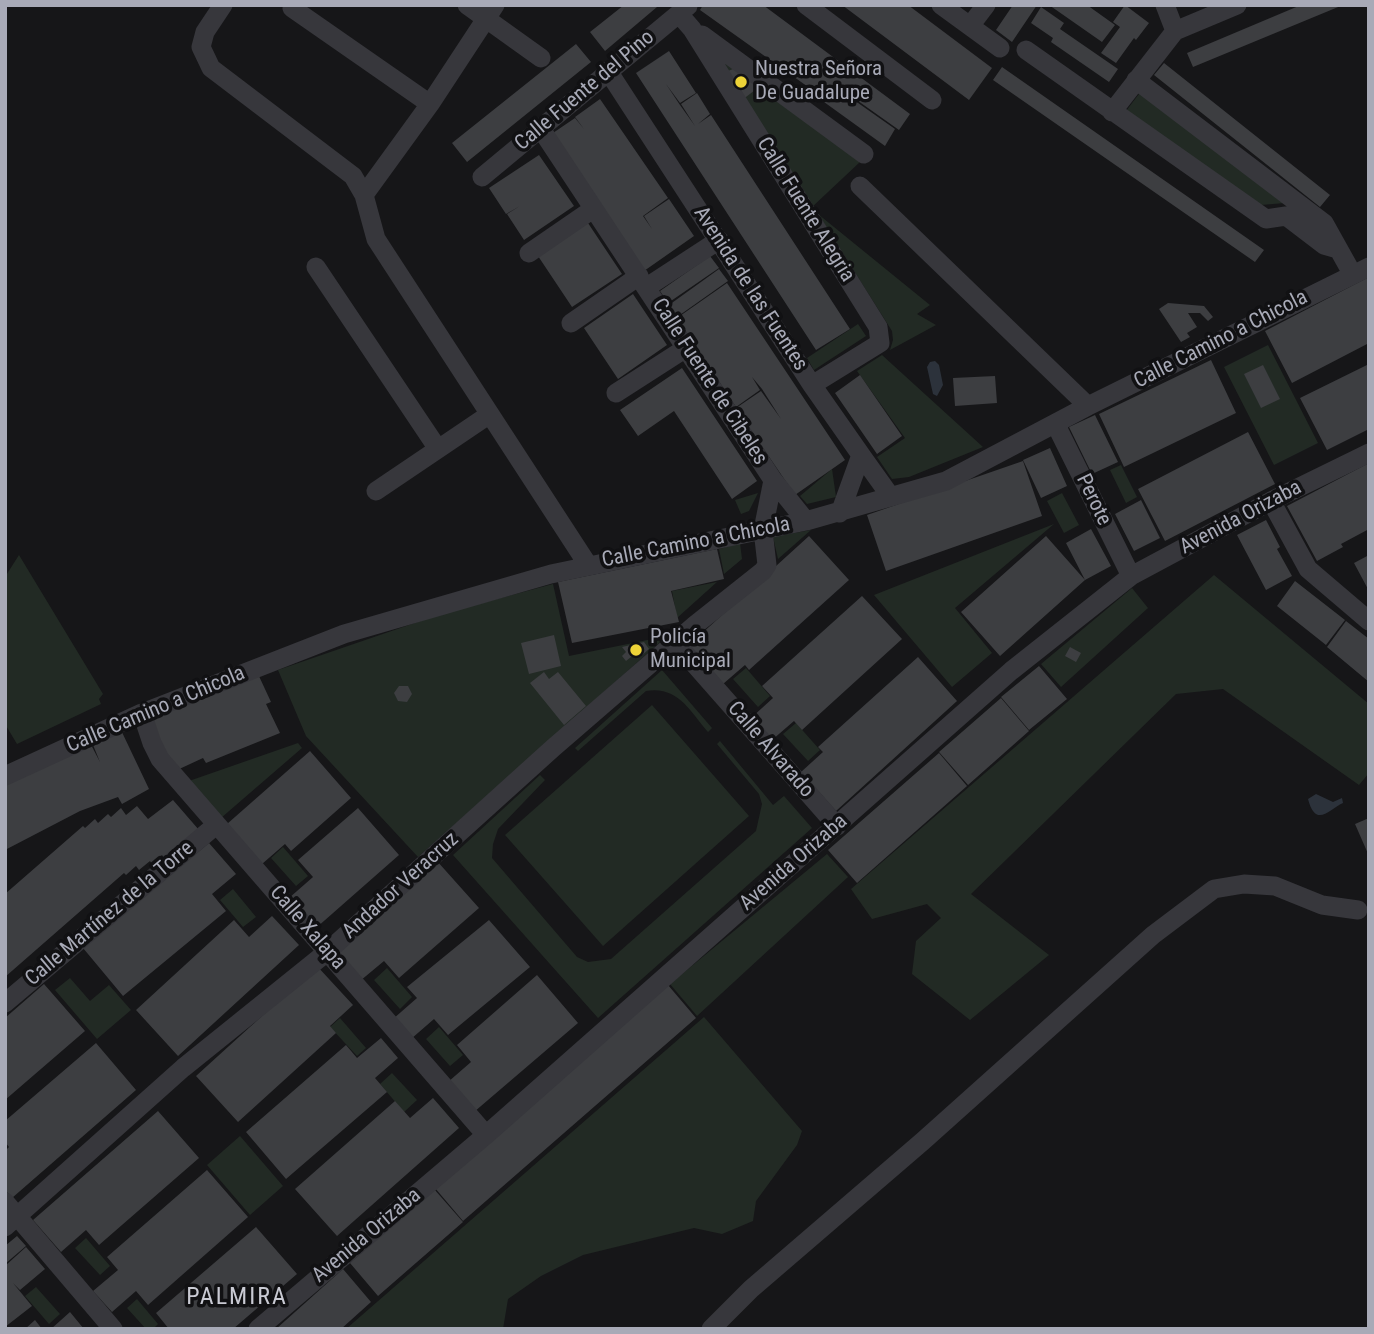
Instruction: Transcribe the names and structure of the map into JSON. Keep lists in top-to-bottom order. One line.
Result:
{"streets":{"street":["Calle Fuente del Pino","Calle Fuente Alegria","Avenida de las Fuentes","Calle Camino a Chicola","Calle Fuente de Cibeles","Perote","Avenida Orizaba","Calle Alvarado","Andador Veracruz","Calle Martínez de la Torre","Calle Xalapa"]},"crossings":[["Calle Fuente del Pino","Calle Fuente Alegria"],["Calle Fuente del Pino","Avenida de las Fuentes"],["Calle Fuente del Pino","Calle Fuente de Cibeles"],["Calle Fuente Alegria","Avenida de las Fuentes"],["Avenida de las Fuentes","Calle Camino a Chicola"],["Calle Camino a Chicola","Calle Fuente de Cibeles"],["Calle Camino a Chicola","Perote"],["Calle Camino a Chicola","Andador Veracruz"],["Calle Camino a Chicola","Calle Xalapa"],["Calle Fuente de Cibeles","Andador Veracruz"],["Perote","Avenida Orizaba"],["Avenida Orizaba","Calle Alvarado"],["Avenida Orizaba","Calle Xalapa"],["Calle Alvarado","Andador Veracruz"],["Andador Veracruz","Calle Xalapa"],["Calle Martínez de la Torre","Calle Xalapa"]],"districts":["PALMIRA"],"places":["Nuestra Señora De Guadalupe","Policía Municipal"]}
